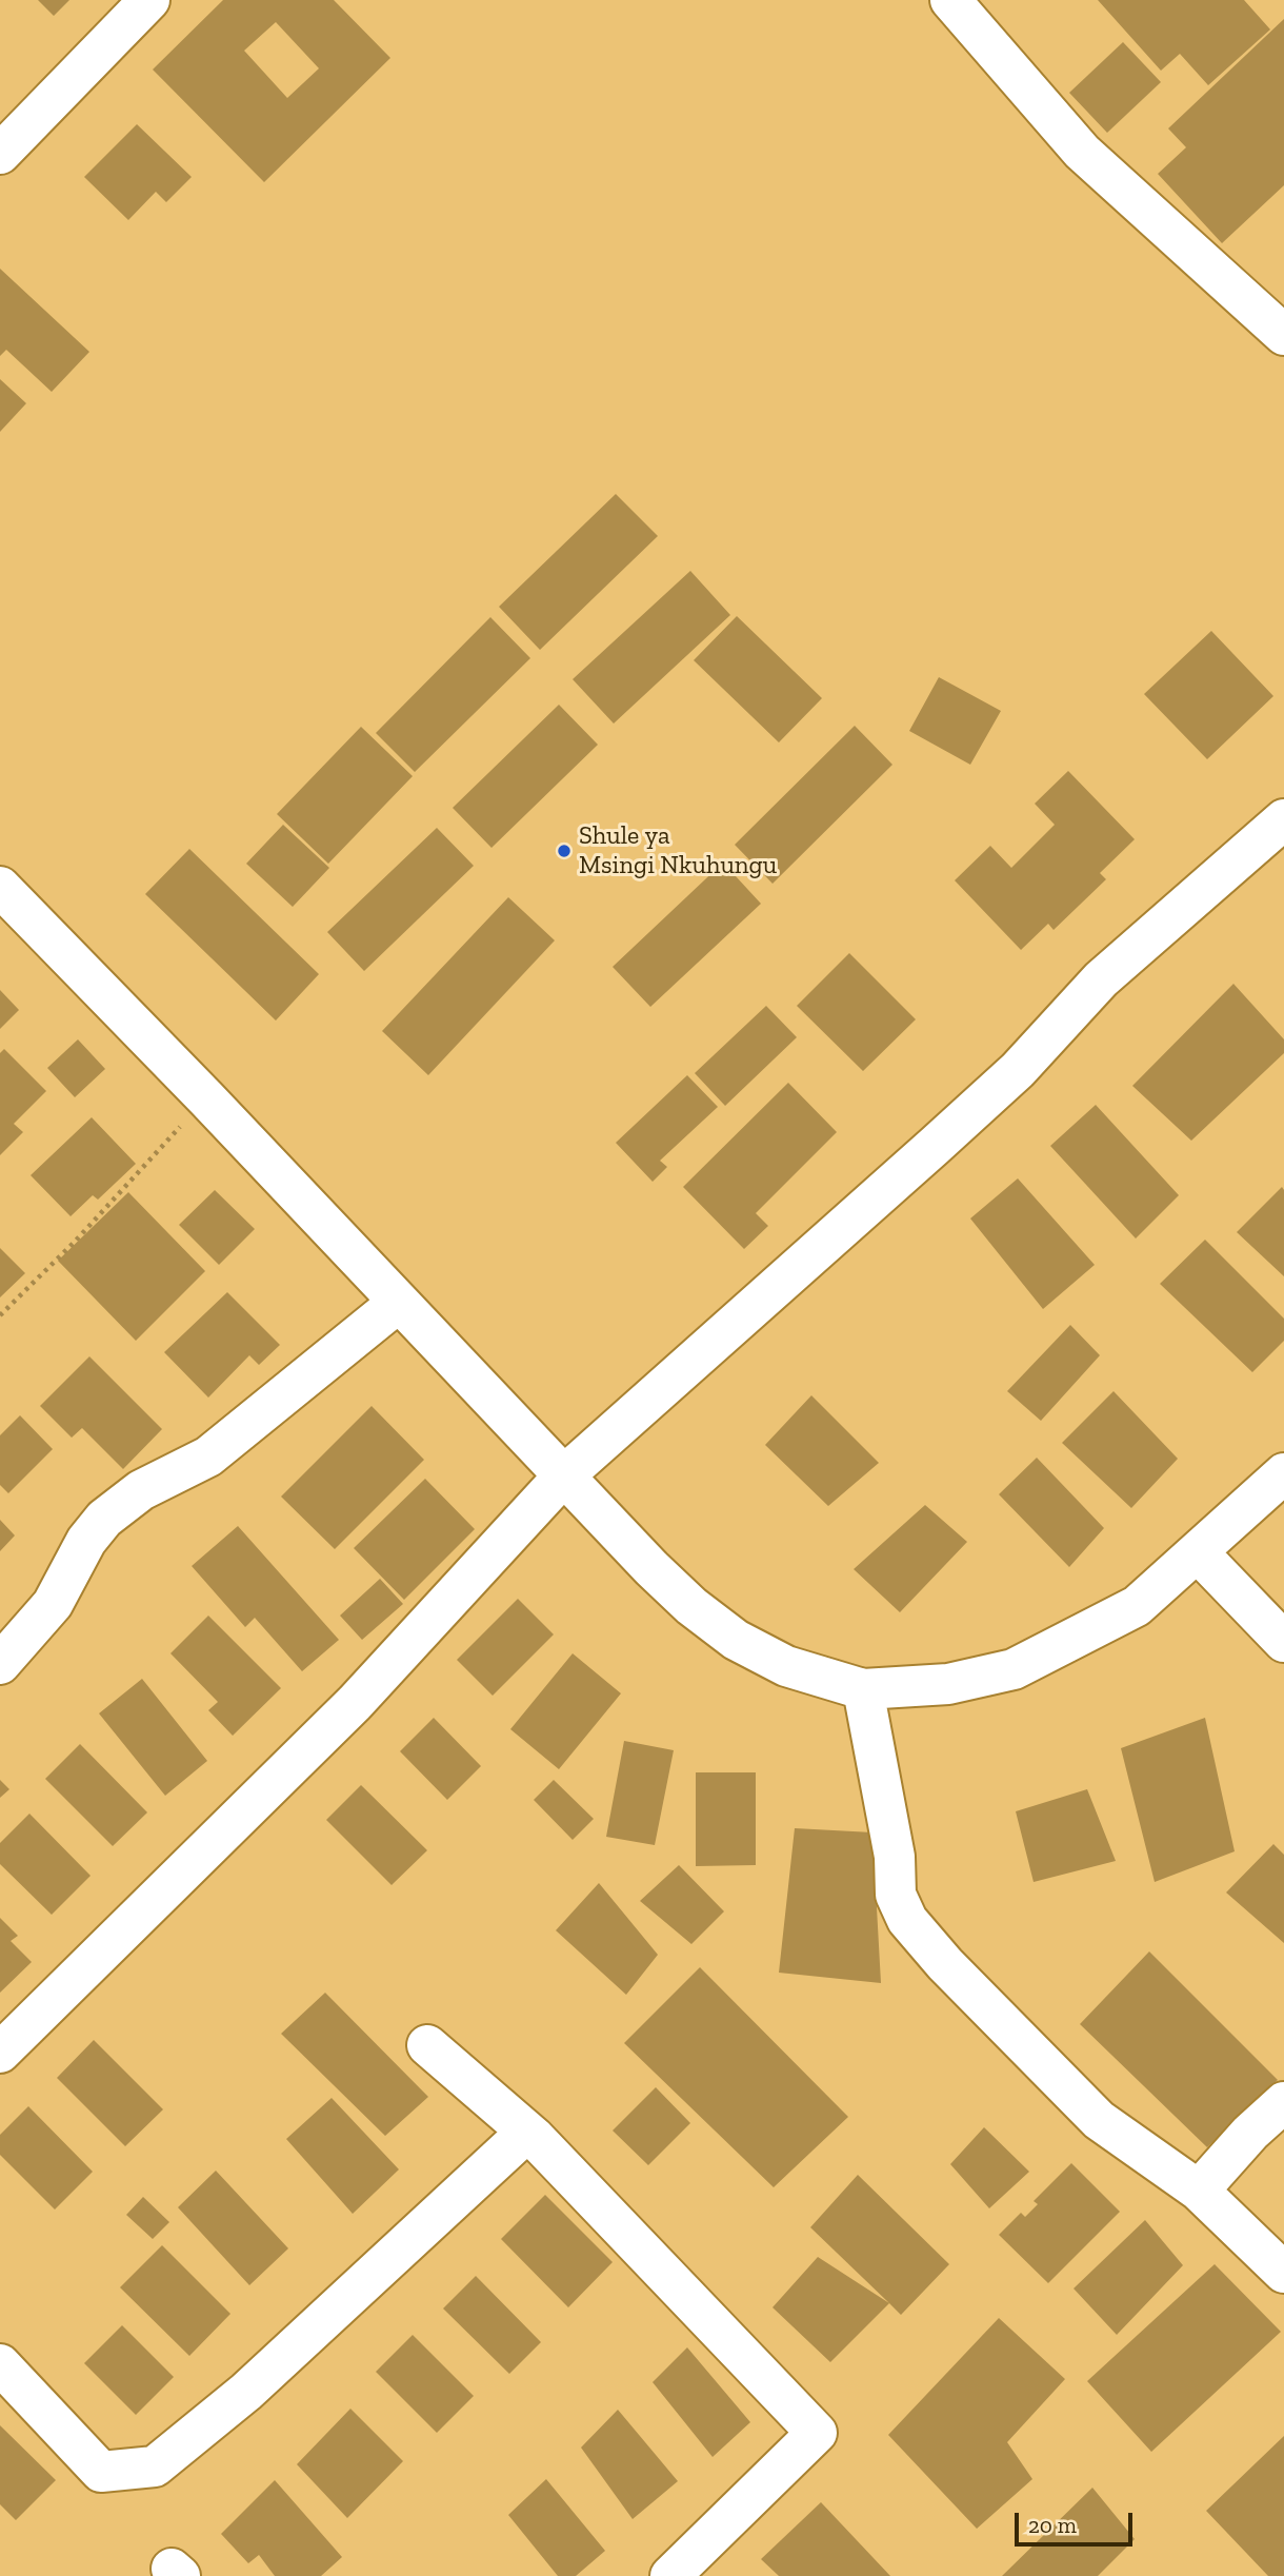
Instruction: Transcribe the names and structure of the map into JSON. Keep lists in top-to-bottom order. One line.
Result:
{"places":["Shule ya Msingi Nkuhungu"],"scale_bar":"20 m"}
